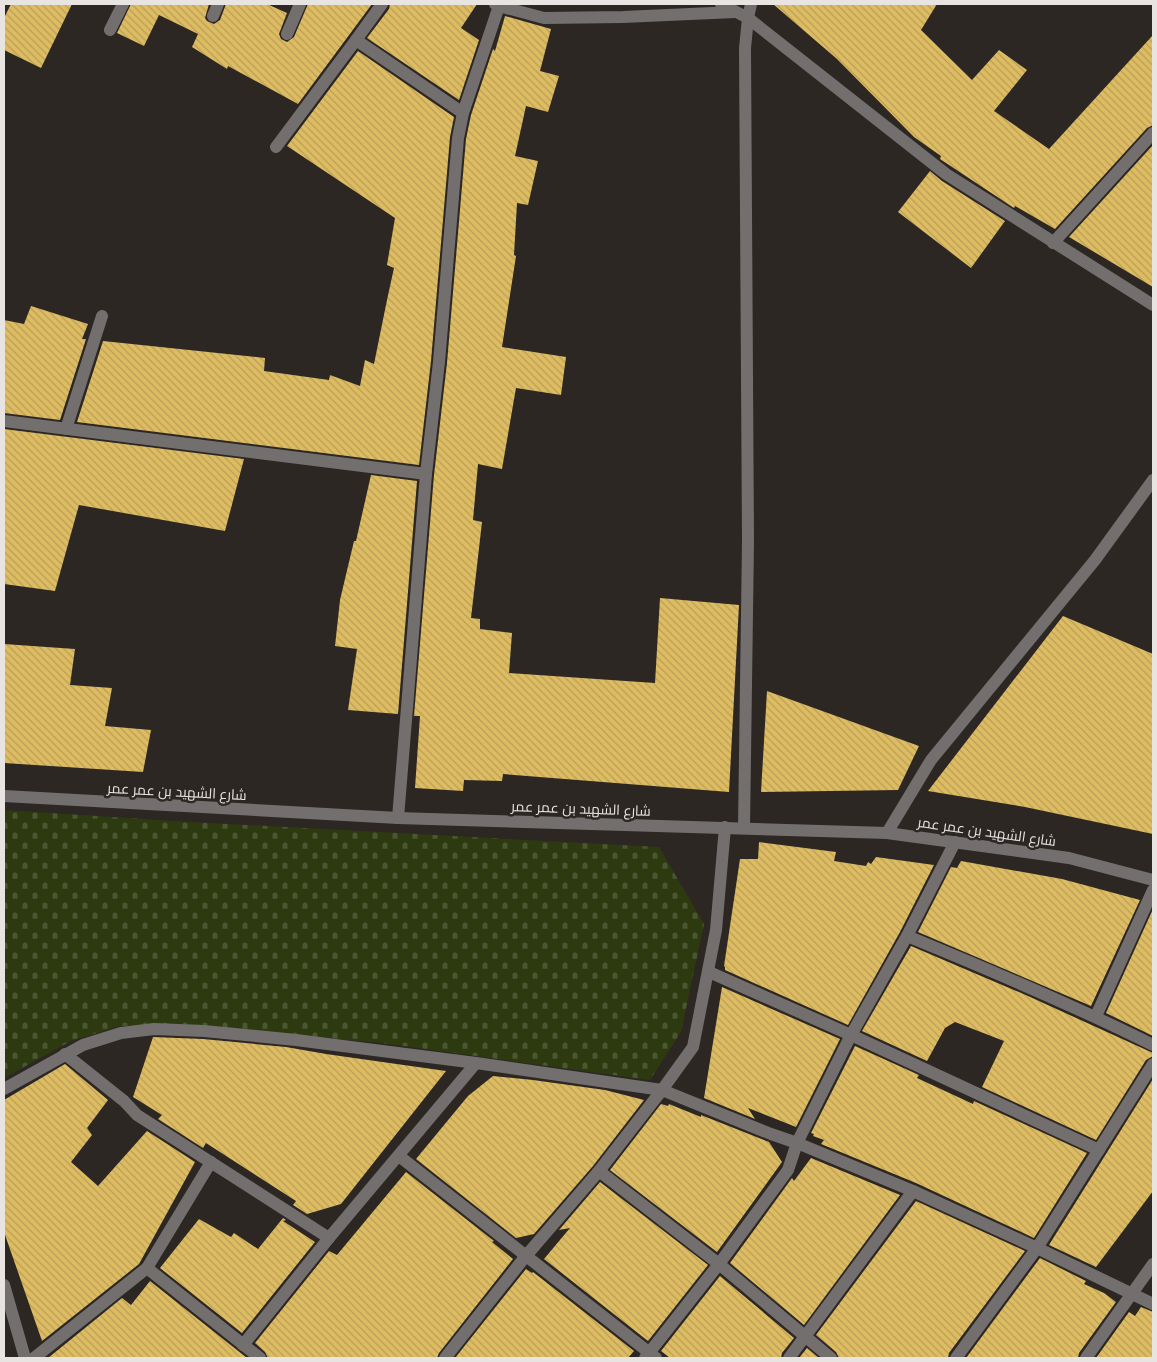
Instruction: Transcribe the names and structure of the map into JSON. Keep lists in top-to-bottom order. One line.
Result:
{"streets":{"street":["شارع الشهيد بن عمر عمر"]}}
